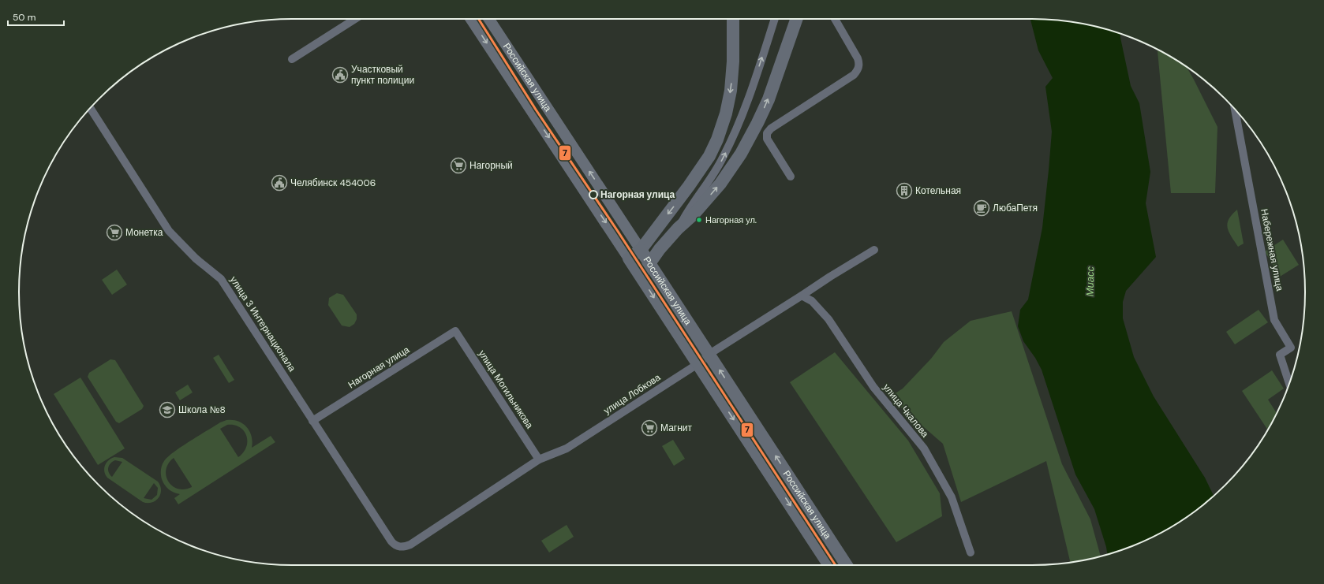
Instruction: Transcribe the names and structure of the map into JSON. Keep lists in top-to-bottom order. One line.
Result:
{"streets":{"main road":["Российская улица"],"street":["Набережная улица","улица 3 Интернационала","Нагорная улица","улица Могильникова","улица Лобкова","улица Чкалова"]},"crossings":[["Российская улица","улица Лобкова"],["улица 3 Интернационала","Нагорная улица"],["улица 3 Интернационала","улица Лобкова"],["Нагорная улица","улица Могильникова"],["улица Могильникова","улица Лобкова"],["улица Лобкова","улица Чкалова"]],"water":["Миасс"],"places":{"public building":["Участковый пункт полиции","Челябинск 454006"],"supermarket":["Нагорный","Монетка","Магнит"],"building":["Котельная"],"other":["Нагорная улица","Нагорная ул."],"cafe":["ЛюбаПетя"],"school or university":["Школа №8"]},"lines":["transit line 7"],"scale_bar":"50 m"}
